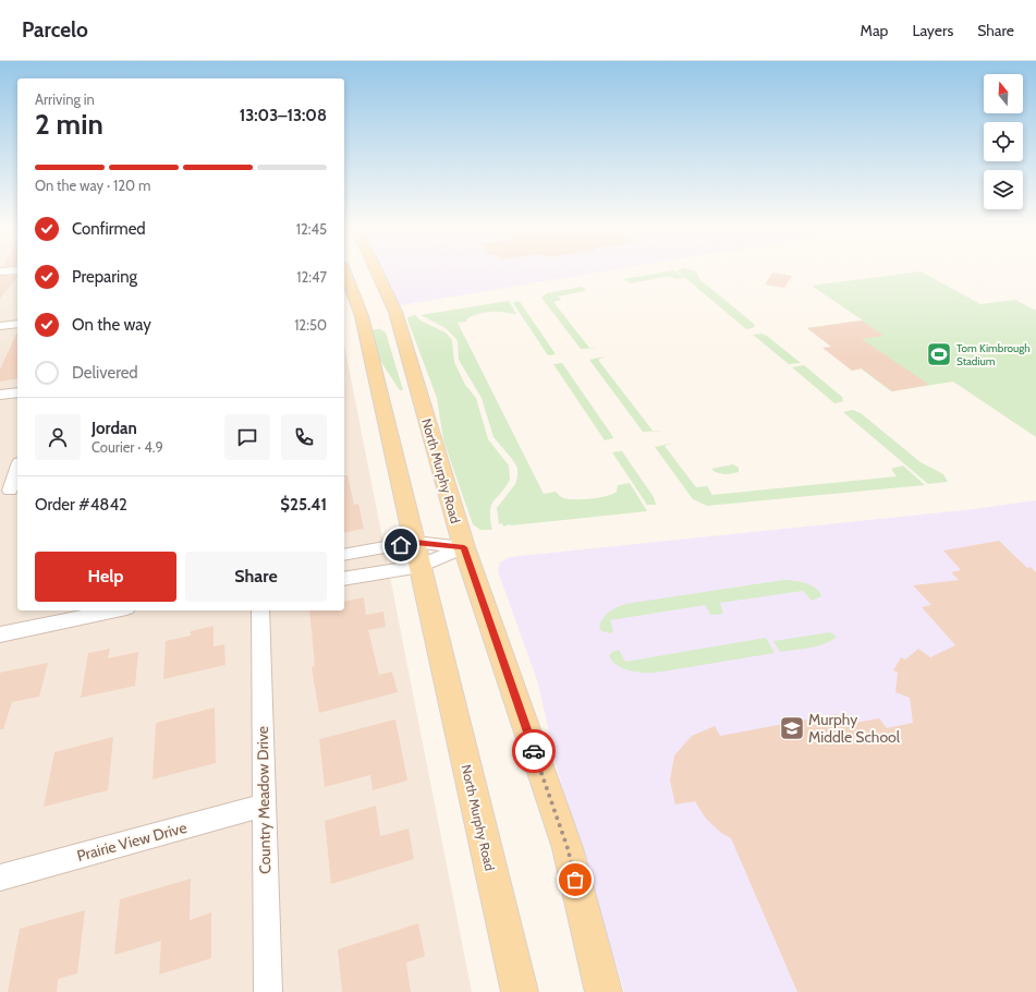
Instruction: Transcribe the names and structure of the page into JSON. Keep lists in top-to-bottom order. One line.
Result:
{"streets":{"main road":["North Murphy Road"],"street":["Country Meadow Drive","Prairie View Drive"]},"crossings":[["Country Meadow Drive","Prairie View Drive"]],"places":{"sports":["Tom Kimbrough Stadium"],"school or university":["Murphy Middle School"]},"north":"top","page":{"header":"Parcelo","nav":["Map","Layers","Share"],"heading":["2 min","Arriving in","13:03–13:08"],"panel":["Jordan","Courier · 4.9","Order #4842","$25.41"],"bar":"On the way · 120 m","list":[["Confirmed","12:45"],["Preparing","12:47"],["On the way","12:50"],"Delivered"],"buttons":["Help","Share"]}}
